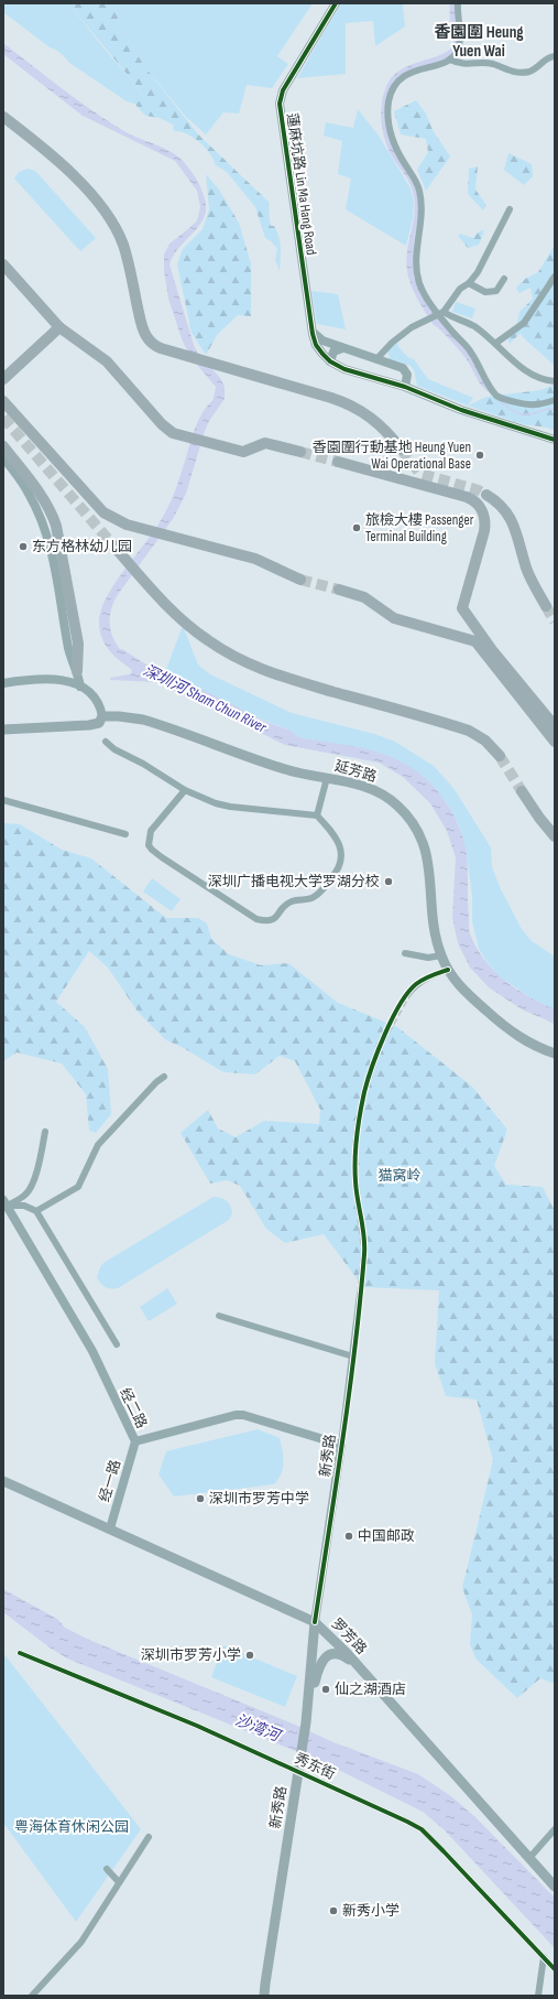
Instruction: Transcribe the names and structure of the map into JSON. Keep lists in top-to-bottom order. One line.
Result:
{"streets":{"main road":["延芳路","新秀路","罗芳路"],"street":["蓮麻坑路 Lin Ma Hang Road","经二路","经一路","秀东街"]},"crossings":[["经二路","新秀路"],["经二路","经一路"],["新秀路","罗芳路"],["新秀路","秀东街"],["经一路","罗芳路"]],"districts":["香園圍 Heung Yuen Wai"],"water":["深圳河 Sham Chun River","沙湾河"],"parks":["猫窝岭","粤海体育休闲公园"],"places":["香園圍行動基地 Heung Yuen Wai Operational Base","旅檢大樓 Passenger Terminal Building","东方格林幼儿园","深圳广播电视大学罗湖分校","深圳市罗芳中学","中国邮政","深圳市罗芳小学","仙之湖酒店","新秀小学"]}
